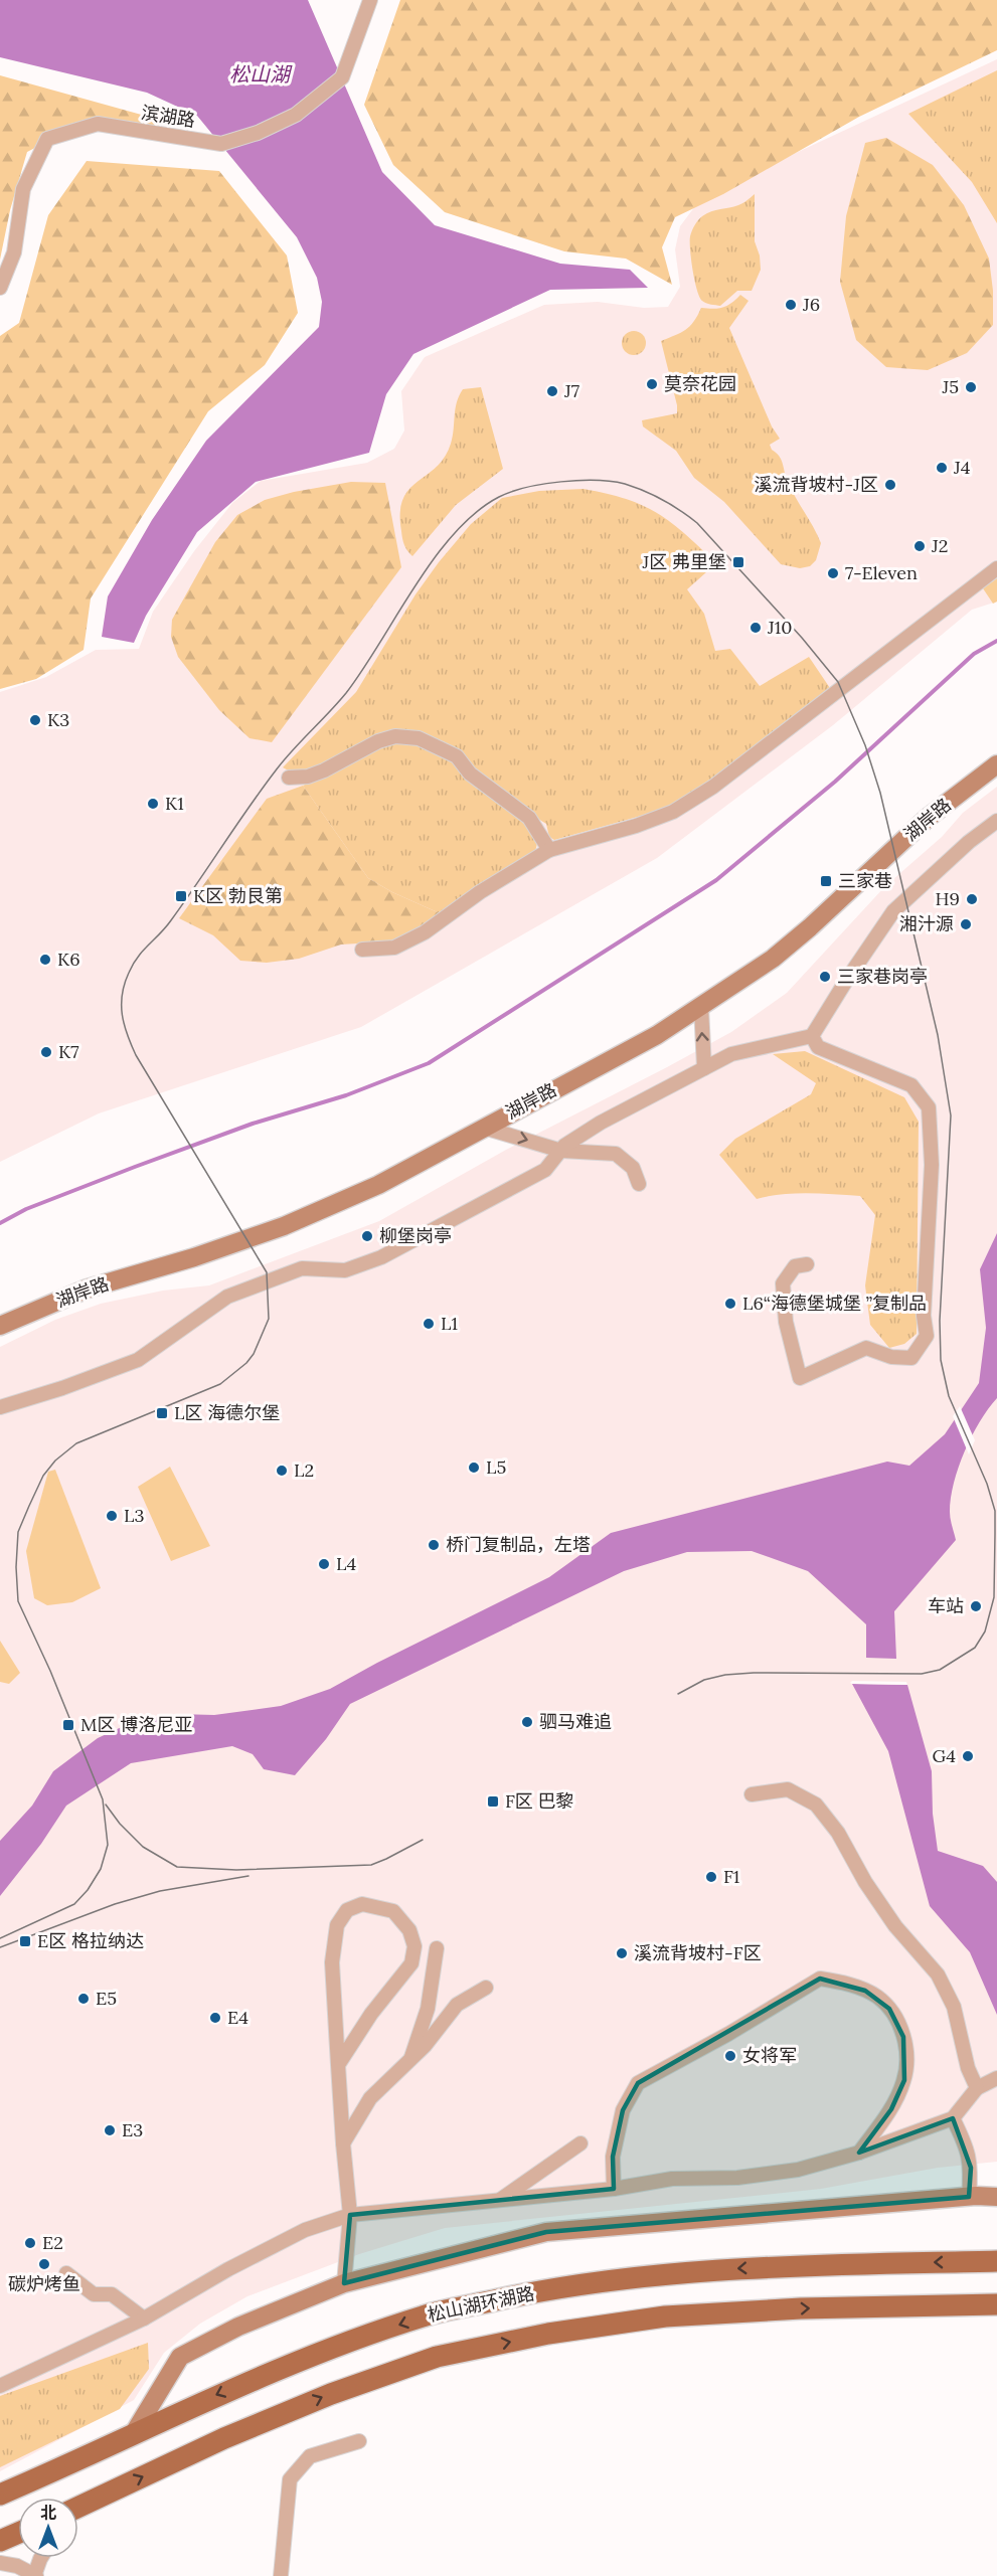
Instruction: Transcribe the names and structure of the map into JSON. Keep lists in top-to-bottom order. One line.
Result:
{"streets":{"main road":["松山湖环湖路"],"street":["滨湖路","湖岸路"]},"water":["松山湖"],"places":{"other":["J6","莫奈花园","J5","J7","J4","溪流背坡村-J区","J2","7-Eleven","J10","K3","K1","H9","湘汁源","K6","三家巷岗亭","K7","柳堡岗亭","L6“海德堡城堡 ”复制品","L1","L5","L2","L3","桥门复制品，左塔","L4","车站","驷马难追","G4","F1","溪流背坡村-F区","E5","E4","女将军","E3","E2","碳炉烤鱼"],"transit":["J区 弗里堡","三家巷","K区 勃艮第","L区 海德尔堡","M区 博洛尼亚","F区 巴黎","E区 格拉纳达"]},"north":"top"}
